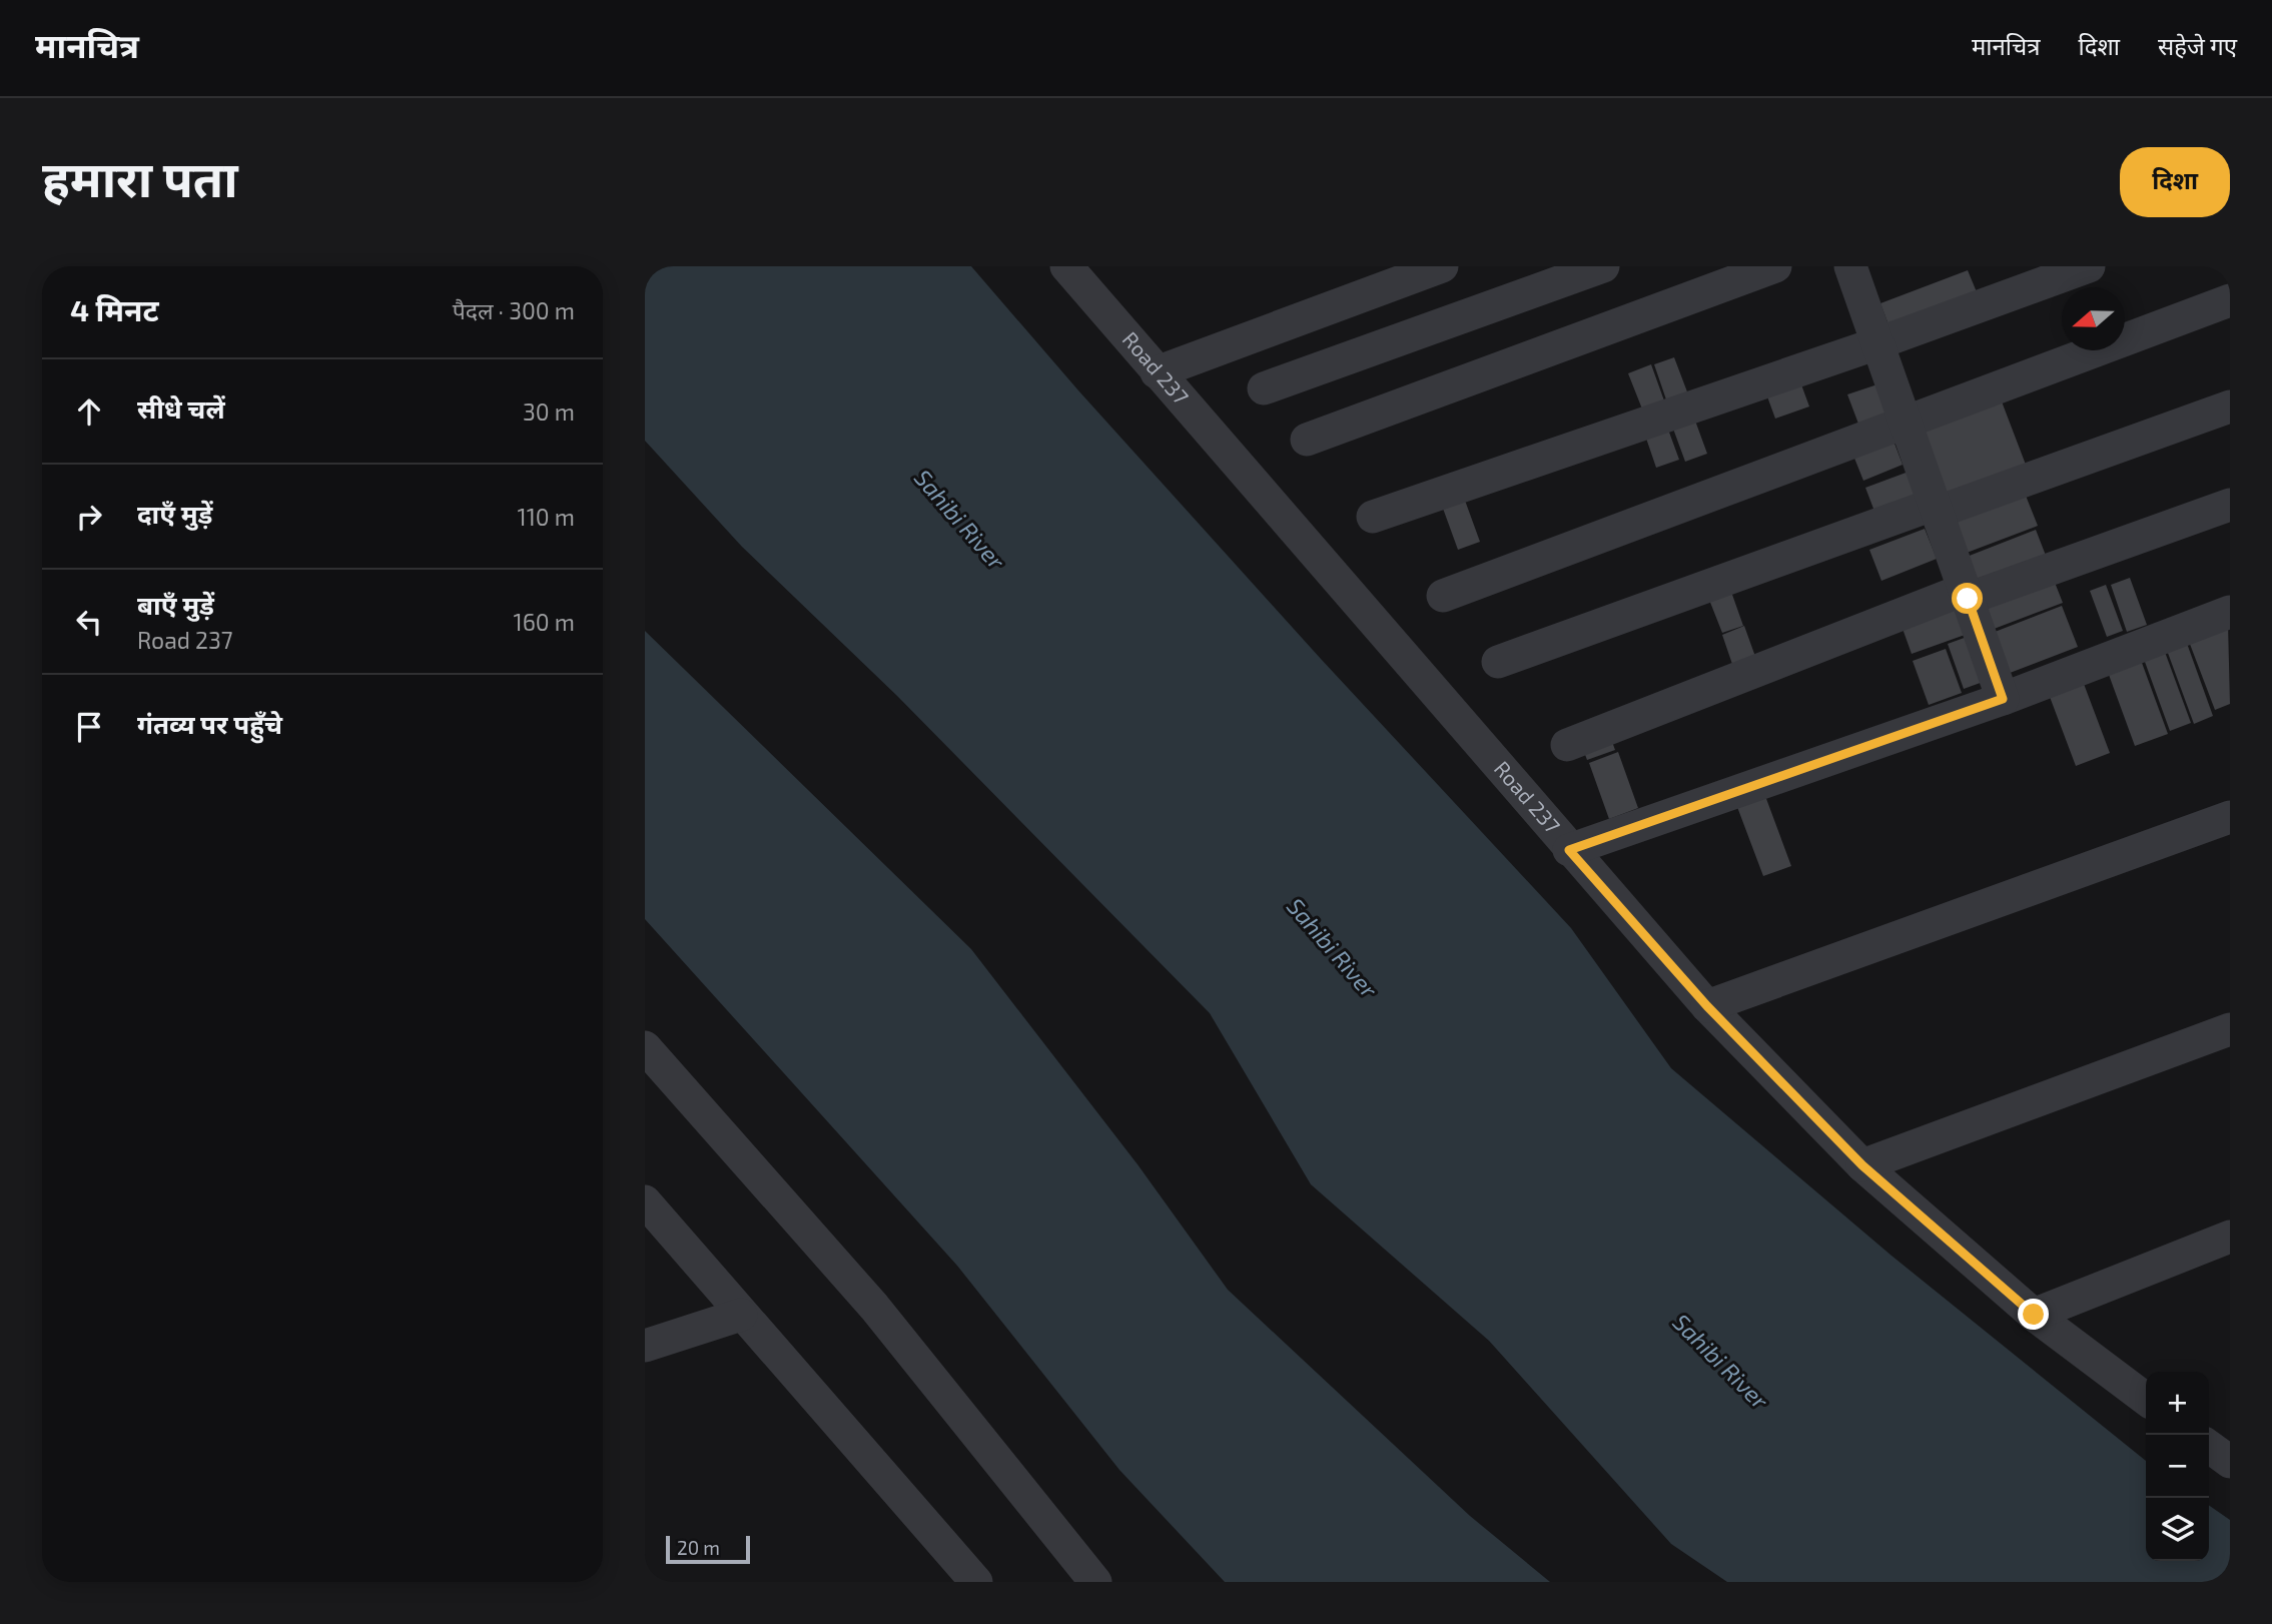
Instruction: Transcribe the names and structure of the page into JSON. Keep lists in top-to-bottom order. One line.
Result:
{"streets":{"street":["Road 237"]},"water":["Sahibi River"],"scale_bar":"20 m","north":"left","page":{"header":"मानचित्र","nav":["मानचित्र","दिशा","सहेजे गए"],"buttons":"दिशा","title":"हमारा पता","heading":["4 मिनट","पैदल · 300 m"],"list":[["सीधे चलें","30 m"],["दाएँ मुड़ें","110 m"],["बाएँ मुड़ें","Road 237","160 m"],"गंतव्य पर पहुँचे"],"map_buttons":["+","−"],"scale":"20 m"}}
